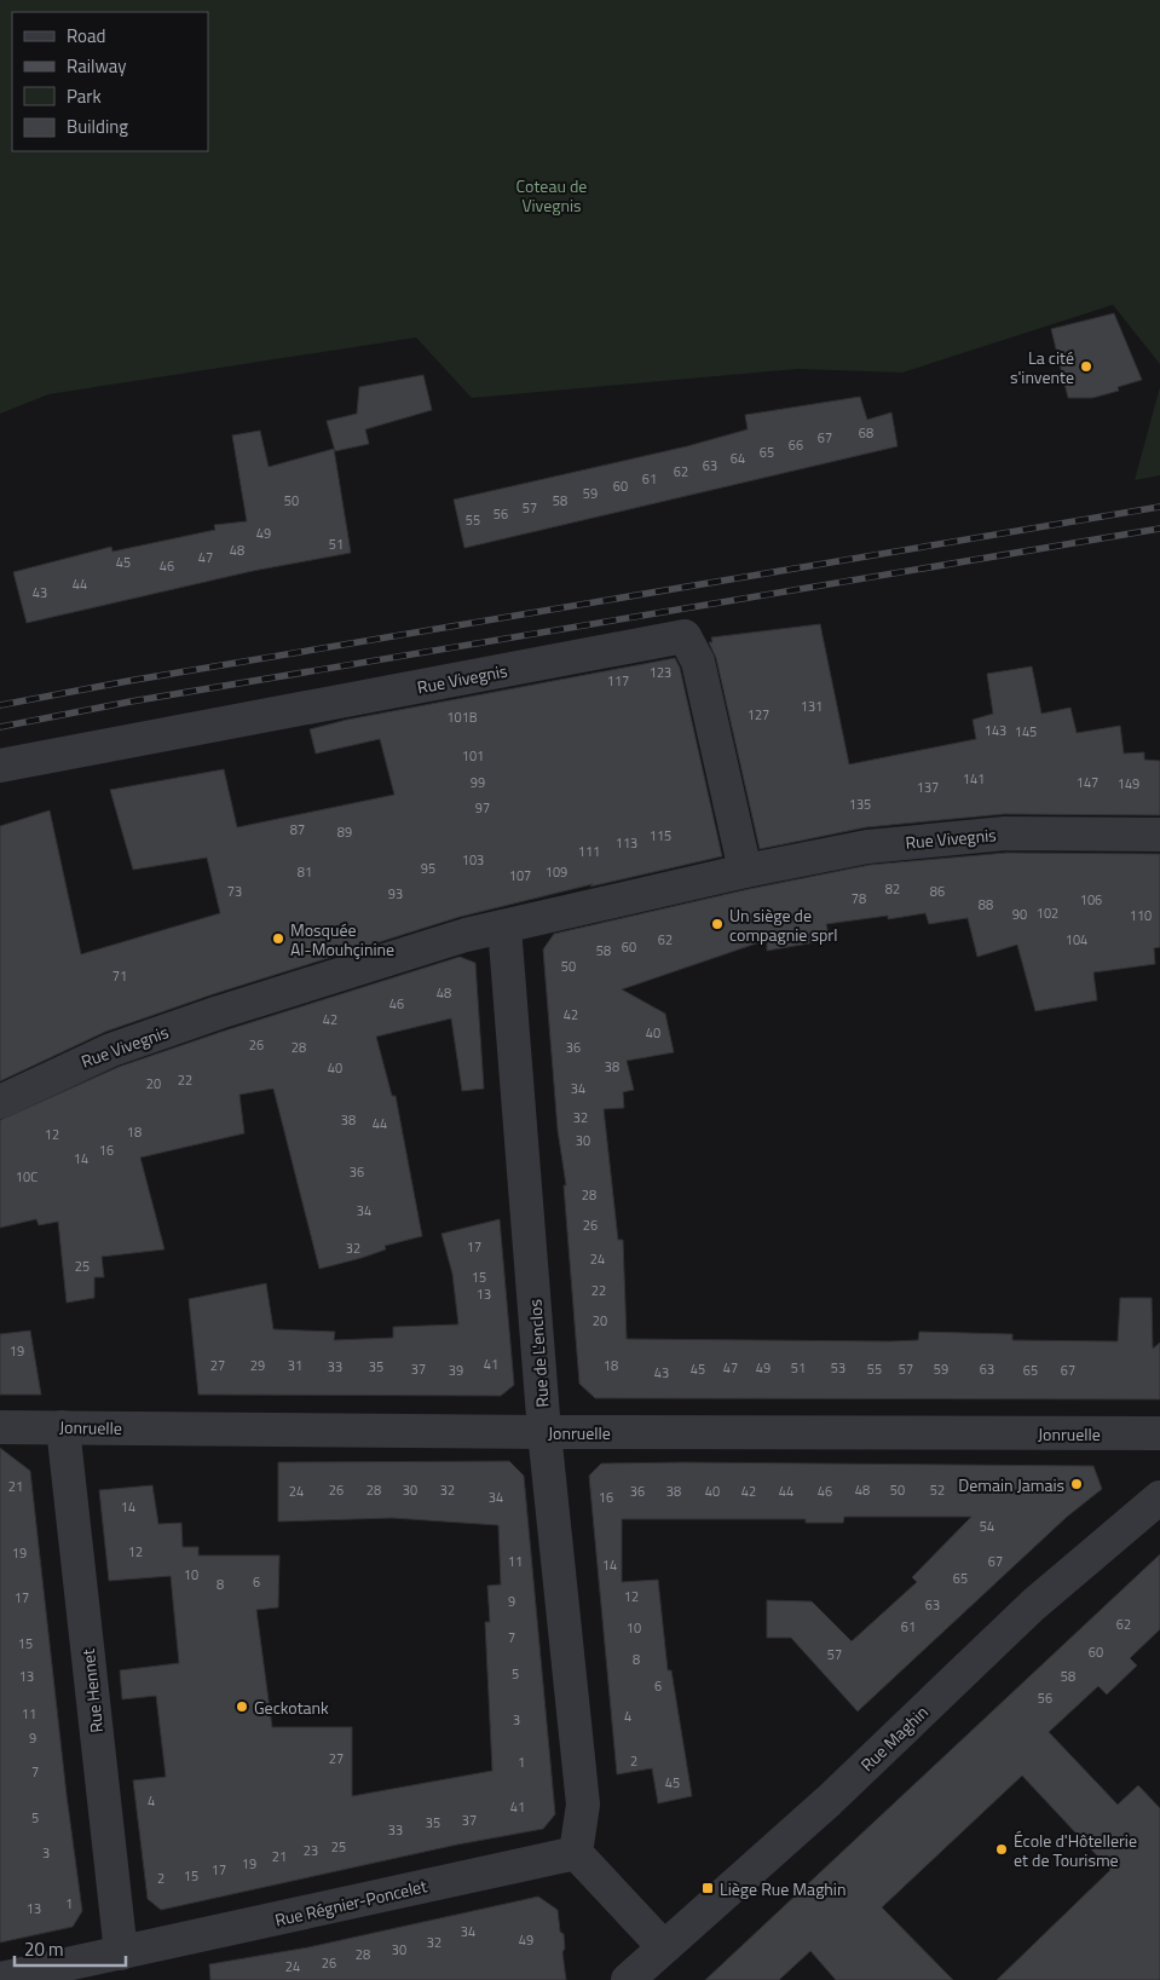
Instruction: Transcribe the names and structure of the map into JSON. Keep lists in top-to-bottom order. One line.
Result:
{"streets":{"street":["Rue Vivegnis","Rue de L'enclos","Jonruelle","Rue Hennet","Rue Maghin","Rue Régnier-Poncelet"]},"crossings":[["Rue Vivegnis","Rue de L'enclos"],["Rue de L'enclos","Jonruelle"],["Rue de L'enclos","Rue Régnier-Poncelet"],["Jonruelle","Rue Hennet"],["Rue Hennet","Rue Régnier-Poncelet"]],"parks":["Coteau de Vivegnis"],"places":{"other":["La cité s'invente","Un siège de compagnie sprl","Mosquée Al-Mouhçinine","Demain Jamais","Geckotank","École d'Hôtellerie et de Tourisme"],"transit":["Liège Rue Maghin"]},"house_numbers":["68","67","66","65","64","63","62","61","60","59","50","58","57","56","55","49","51","48","47","45","46","44","43","123","117","131","127","101B","143","145","101","141","99","147","149","137","135","97","87","89","115","113","111","103","95","81","109","107","82","73","86","93","78","106","88","102","90","110","62","104","60","58","50","71","48","46","42","42","40","26","28","36","38","40","22","20","34","32","38","44","18","12","30","16","14","36","10C","28","34","26","17","32","24","25","15","22","13","20","19","41","27","29","31","18","33","35","47","49","51","53","37","45","55","57","59","63","39","65","67","43","21","26","28","30","32","48","50","52","24","36","38","40","42","44","46","34","16","14","54","12","19","11","67","14","10","65","6","8","12","17","9","63","62","61","10","7","15","60","57","8","5","13","58","6","56","11","4","3","9","27","2","1","7","45","4","41","5","37","35","33","25","23","3","21","19","17","15","2","1","13","34","49","32","30","28","26","24"],"legend":["Road","Railway","Park","Building"],"scale_bar":"20 m"}
